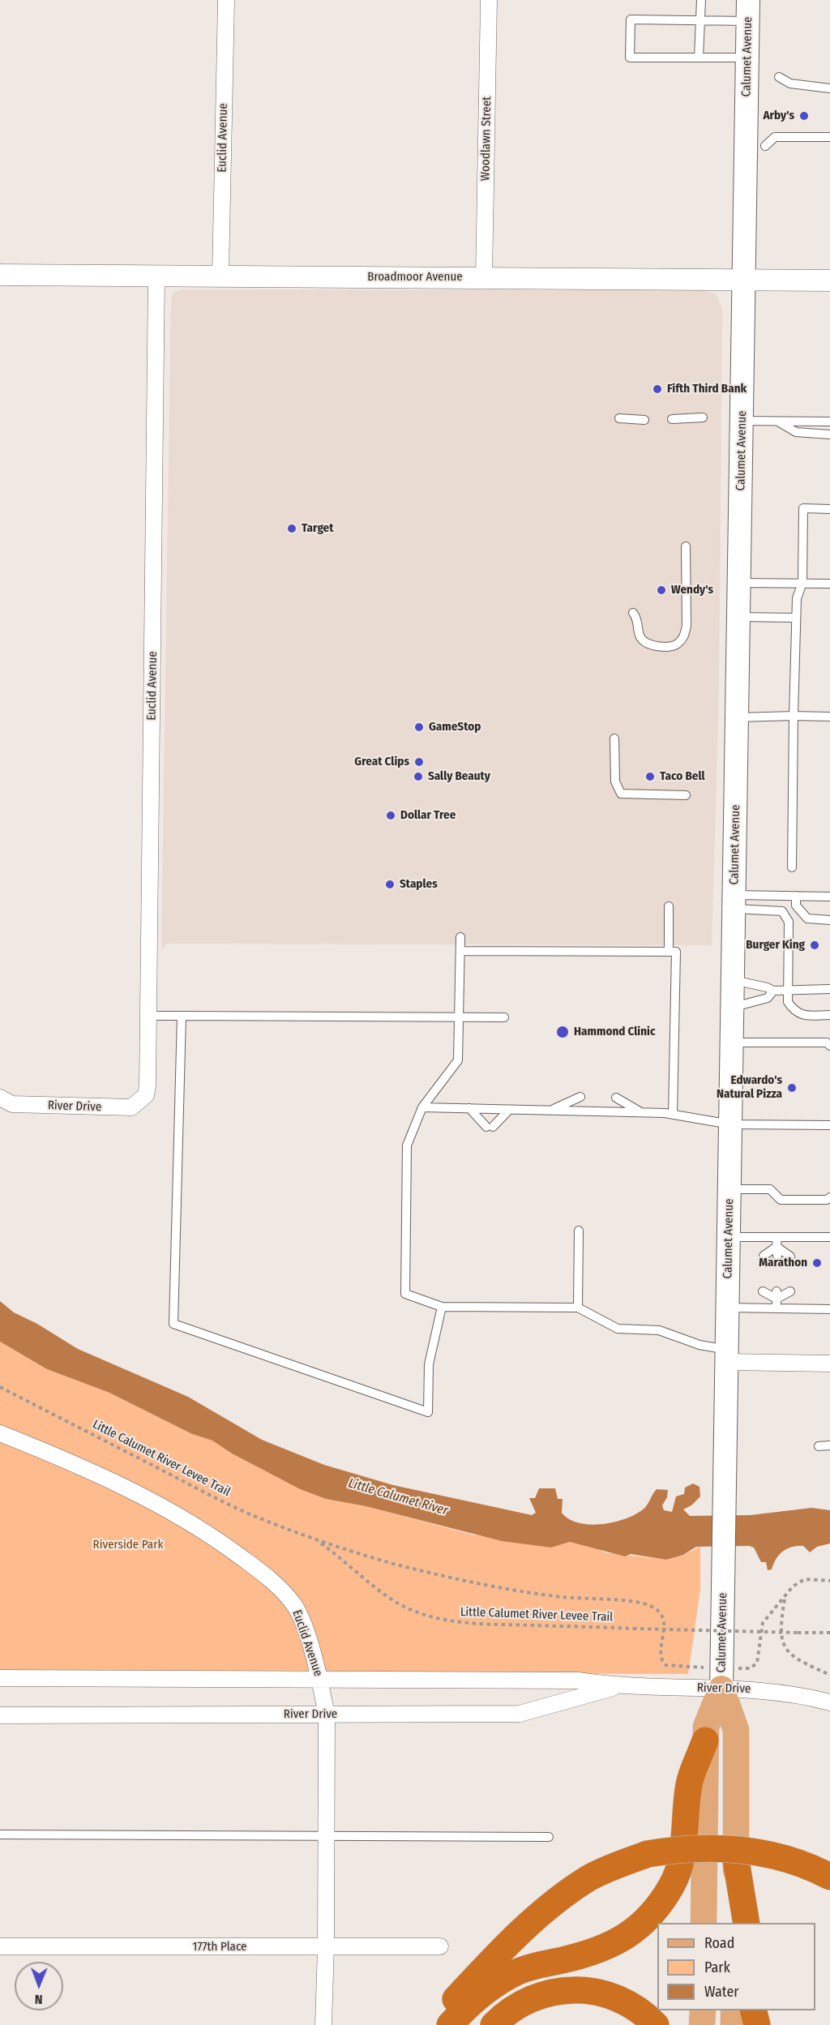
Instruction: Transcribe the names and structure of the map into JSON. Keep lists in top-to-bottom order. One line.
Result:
{"streets":{"main road":["Calumet Avenue"],"street":["Euclid Avenue","Woodlawn Street","Broadmoor Avenue","River Drive","177th Place"],"path":["Little Calumet River Levee Trail"]},"crossings":[["Calumet Avenue","Broadmoor Avenue"],["Calumet Avenue","River Drive"],["Euclid Avenue","Broadmoor Avenue"],["Euclid Avenue","River Drive"],["Euclid Avenue","177th Place"],["Woodlawn Street","Broadmoor Avenue"]],"water":["Little Calumet River"],"parks":["Riverside Park"],"places":["Arby's","Fifth Third Bank","Target","Wendy's","GameStop","Great Clips","Sally Beauty","Taco Bell","Dollar Tree","Staples","Burger King","Hammond Clinic","Edwardo's Natural Pizza","Marathon"],"legend":["Road","Park","Water"],"north":"bottom"}
